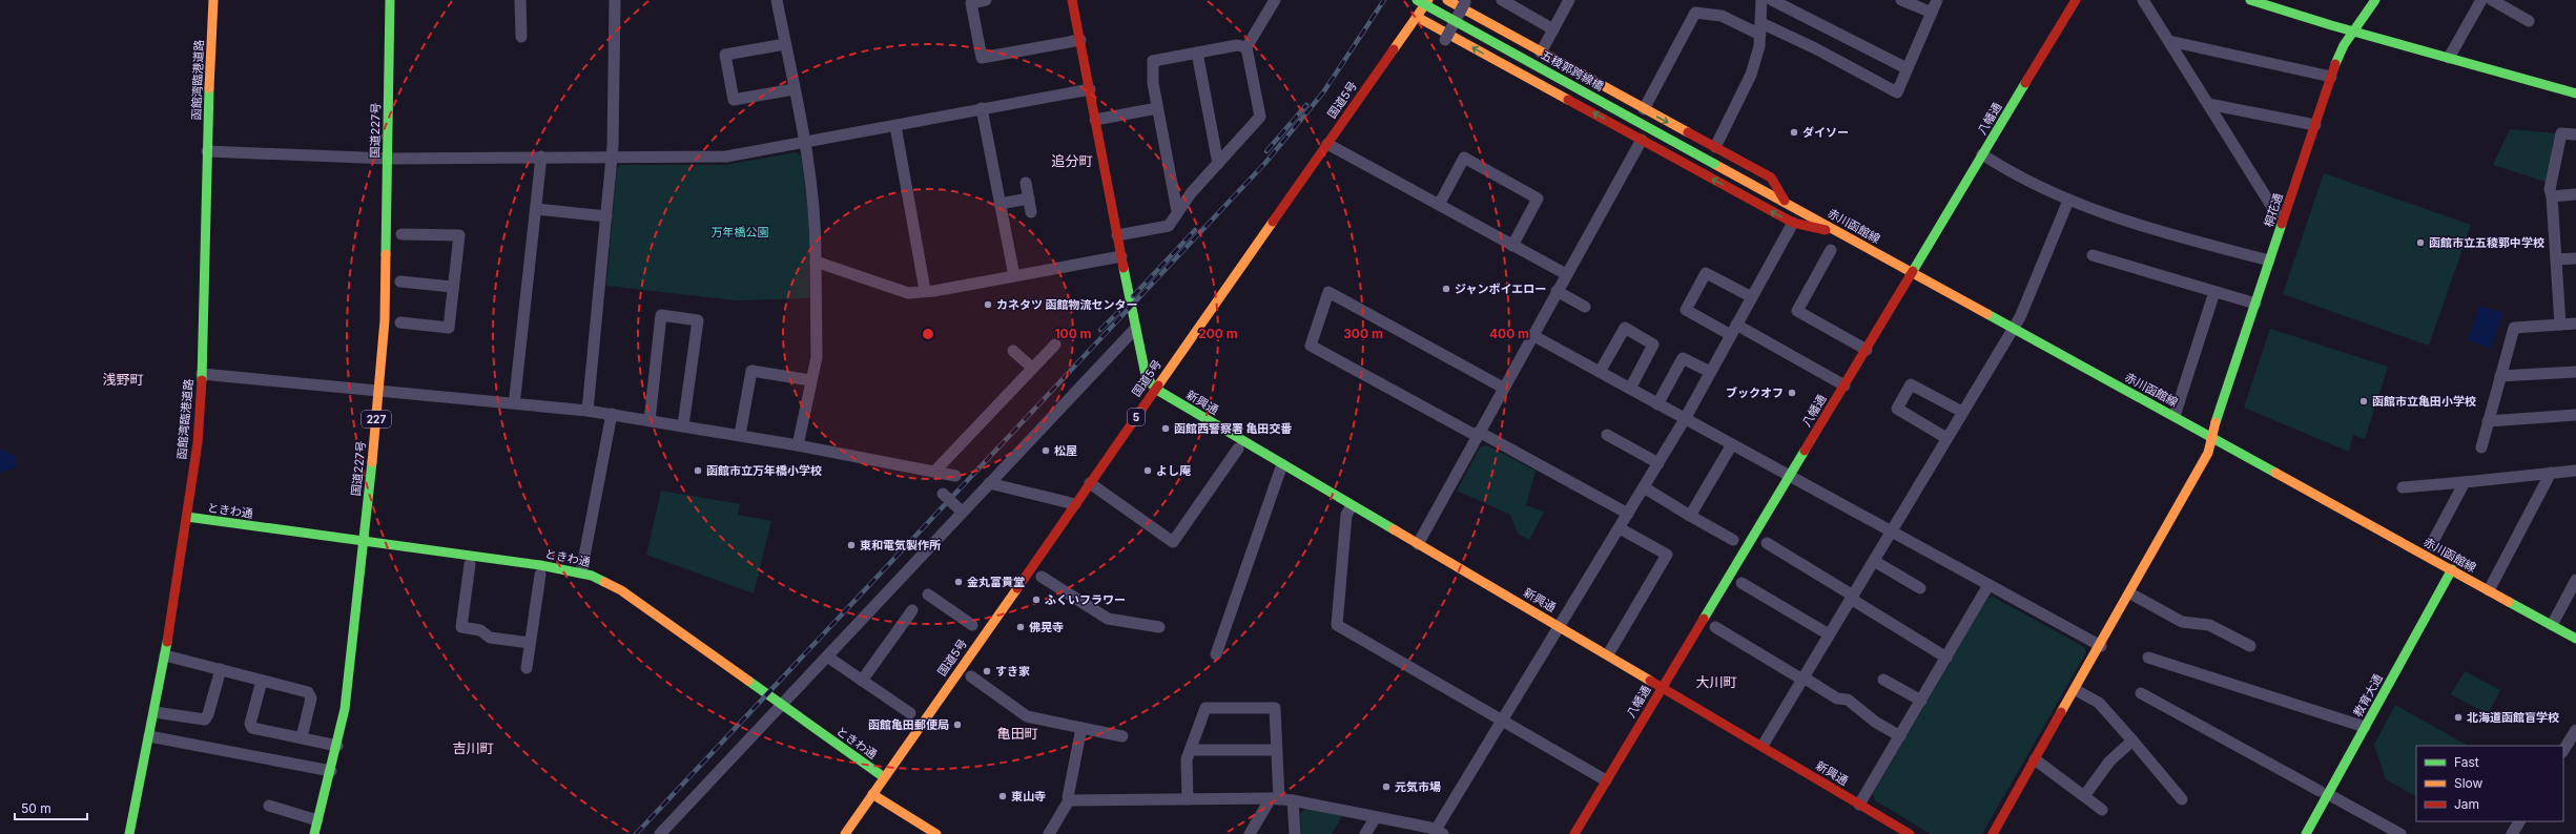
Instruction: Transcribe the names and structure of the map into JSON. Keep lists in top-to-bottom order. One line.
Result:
{"streets":{"main road":["五稜郭跨線橋","函館湾臨港道路","国道5号","八幡通","国道227号","桐花通","赤川函館線","新興通","5","227","ときわ通","教育大通"]},"crossings":[["五稜郭跨線橋","赤川函館線"],["函館湾臨港道路","ときわ通"],["国道5号","新興通"],["国道5号","ときわ通"],["八幡通","赤川函館線"],["八幡通","新興通"],["国道227号","ときわ通"],["桐花通","赤川函館線"],["赤川函館線","教育大通"]],"districts":["追分町","浅野町","大川町","亀田町","吉川町"],"parks":["万年橋公園"],"places":["ダイソー","函館市立五稜郭中学校","ジャンボイエロー","カネタツ 函館物流センター","ブックオフ","函館市立亀田小学校","函館西警察署 亀田交番","松屋","函館市立万年橋小学校","よし庵","東和電気製作所","金丸富貴堂","ふくいフラワー","佛晃寺","すき家","北海道函館盲学校","函館亀田郵便局","元気市場","東山寺"],"legend":["Fast","Slow","Jam"],"scale_bar":"50 m","rings":["100 m","200 m","300 m","400 m"]}
